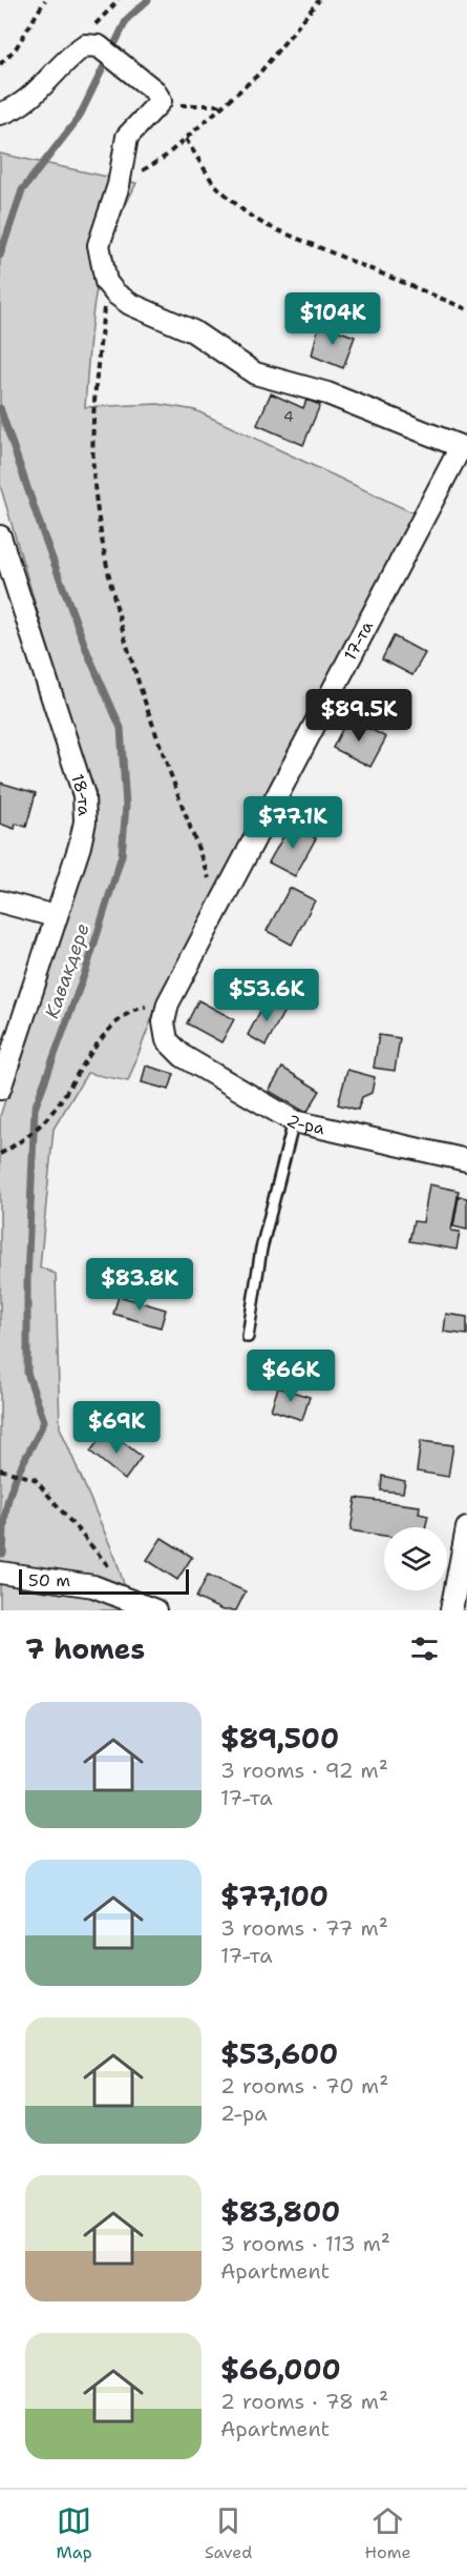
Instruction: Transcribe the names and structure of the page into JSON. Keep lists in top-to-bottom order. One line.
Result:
{"streets":{"street":["17-та","18-та","2-ра"]},"crossings":[["17-та","2-ра"]],"water":["Кавакдере"],"house_numbers":["4"],"scale_bar":"50 m","page":{"price":["$104K","$89.5K","$77.1K","$53.6K","$83.8K","$66K","$69K"],"scale":"50 m","heading":"7 homes","list":[{"name":"$89,500","note":"3 rooms · 92 m² · 17-та"},{"name":"$77,100","note":"3 rooms · 77 m² · 17-та"},{"name":"$53,600","note":"2 rooms · 70 m² · 2-ра"},{"name":"$83,800","note":"3 rooms · 113 m² · Apartment"},{"name":"$66,000","note":"2 rooms · 78 m² · Apartment"}],"tabs":["Map","Saved","Home"]}}
